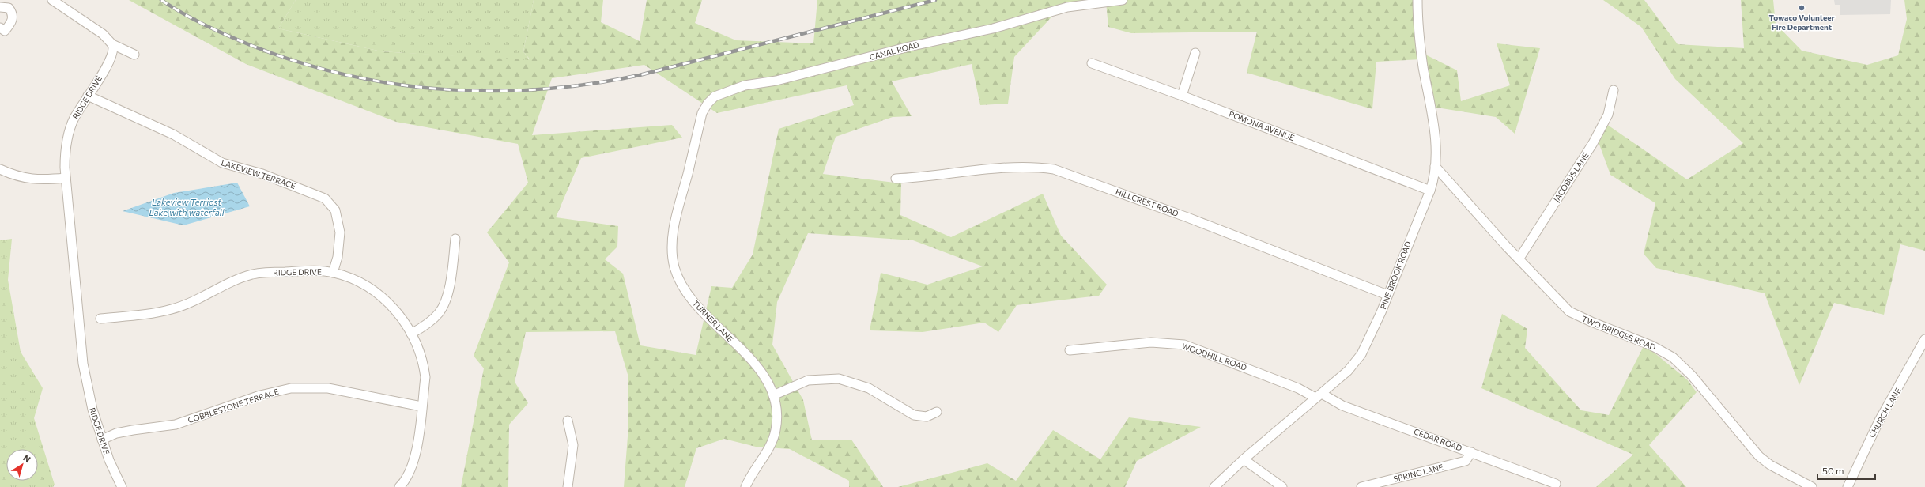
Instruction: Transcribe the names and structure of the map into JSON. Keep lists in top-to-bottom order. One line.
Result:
{"streets":{"street":["CANAL ROAD","RIDGE DRIVE","POMONA AVENUE","LAKEVIEW TERRACE","JACOBUS LANE","HILLCREST ROAD","PINE BROOK ROAD","TURNER LANE","TWO BRIDGES ROAD","WOODHILL ROAD","COBBLESTONE TERRACE","CHURCH LANE","CEDAR ROAD","SPRING LANE"]},"crossings":[["CANAL ROAD","TURNER LANE"],["RIDGE DRIVE","LAKEVIEW TERRACE"],["RIDGE DRIVE","COBBLESTONE TERRACE"],["POMONA AVENUE","PINE BROOK ROAD"],["JACOBUS LANE","TWO BRIDGES ROAD"],["HILLCREST ROAD","PINE BROOK ROAD"],["PINE BROOK ROAD","TWO BRIDGES ROAD"],["PINE BROOK ROAD","WOODHILL ROAD"],["PINE BROOK ROAD","CEDAR ROAD"],["WOODHILL ROAD","CEDAR ROAD"],["CEDAR ROAD","SPRING LANE"]],"water":["Lakeview Terriost Lake with waterfall"],"places":["Towaco Volunteer Fire Department"],"scale_bar":"50 m","north":"top right"}
